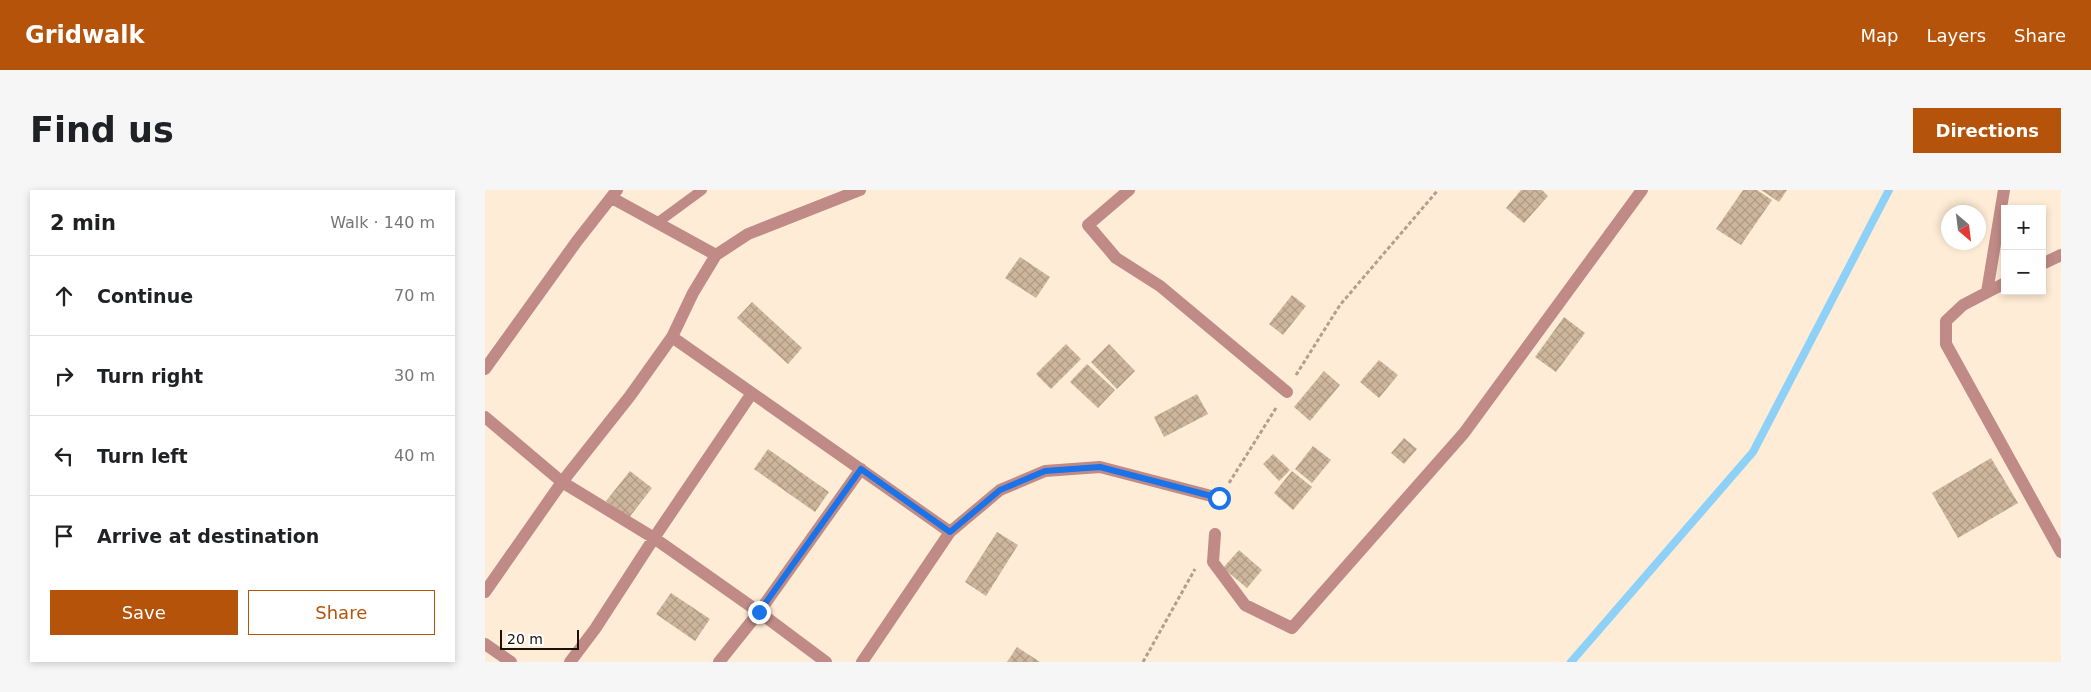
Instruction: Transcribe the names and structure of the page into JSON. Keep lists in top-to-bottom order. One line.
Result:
{"scale_bar":"20 m","north":"bottom right","page":{"header":"Gridwalk","nav":["Map","Layers","Share"],"buttons":["Directions",["Save","Share"]],"title":"Find us","heading":["2 min","Walk · 140 m"],"map_buttons":["+","−"],"list":[["Continue","70 m"],["Turn right","30 m"],["Turn left","40 m"],"Arrive at destination"],"scale":"20 m"}}
